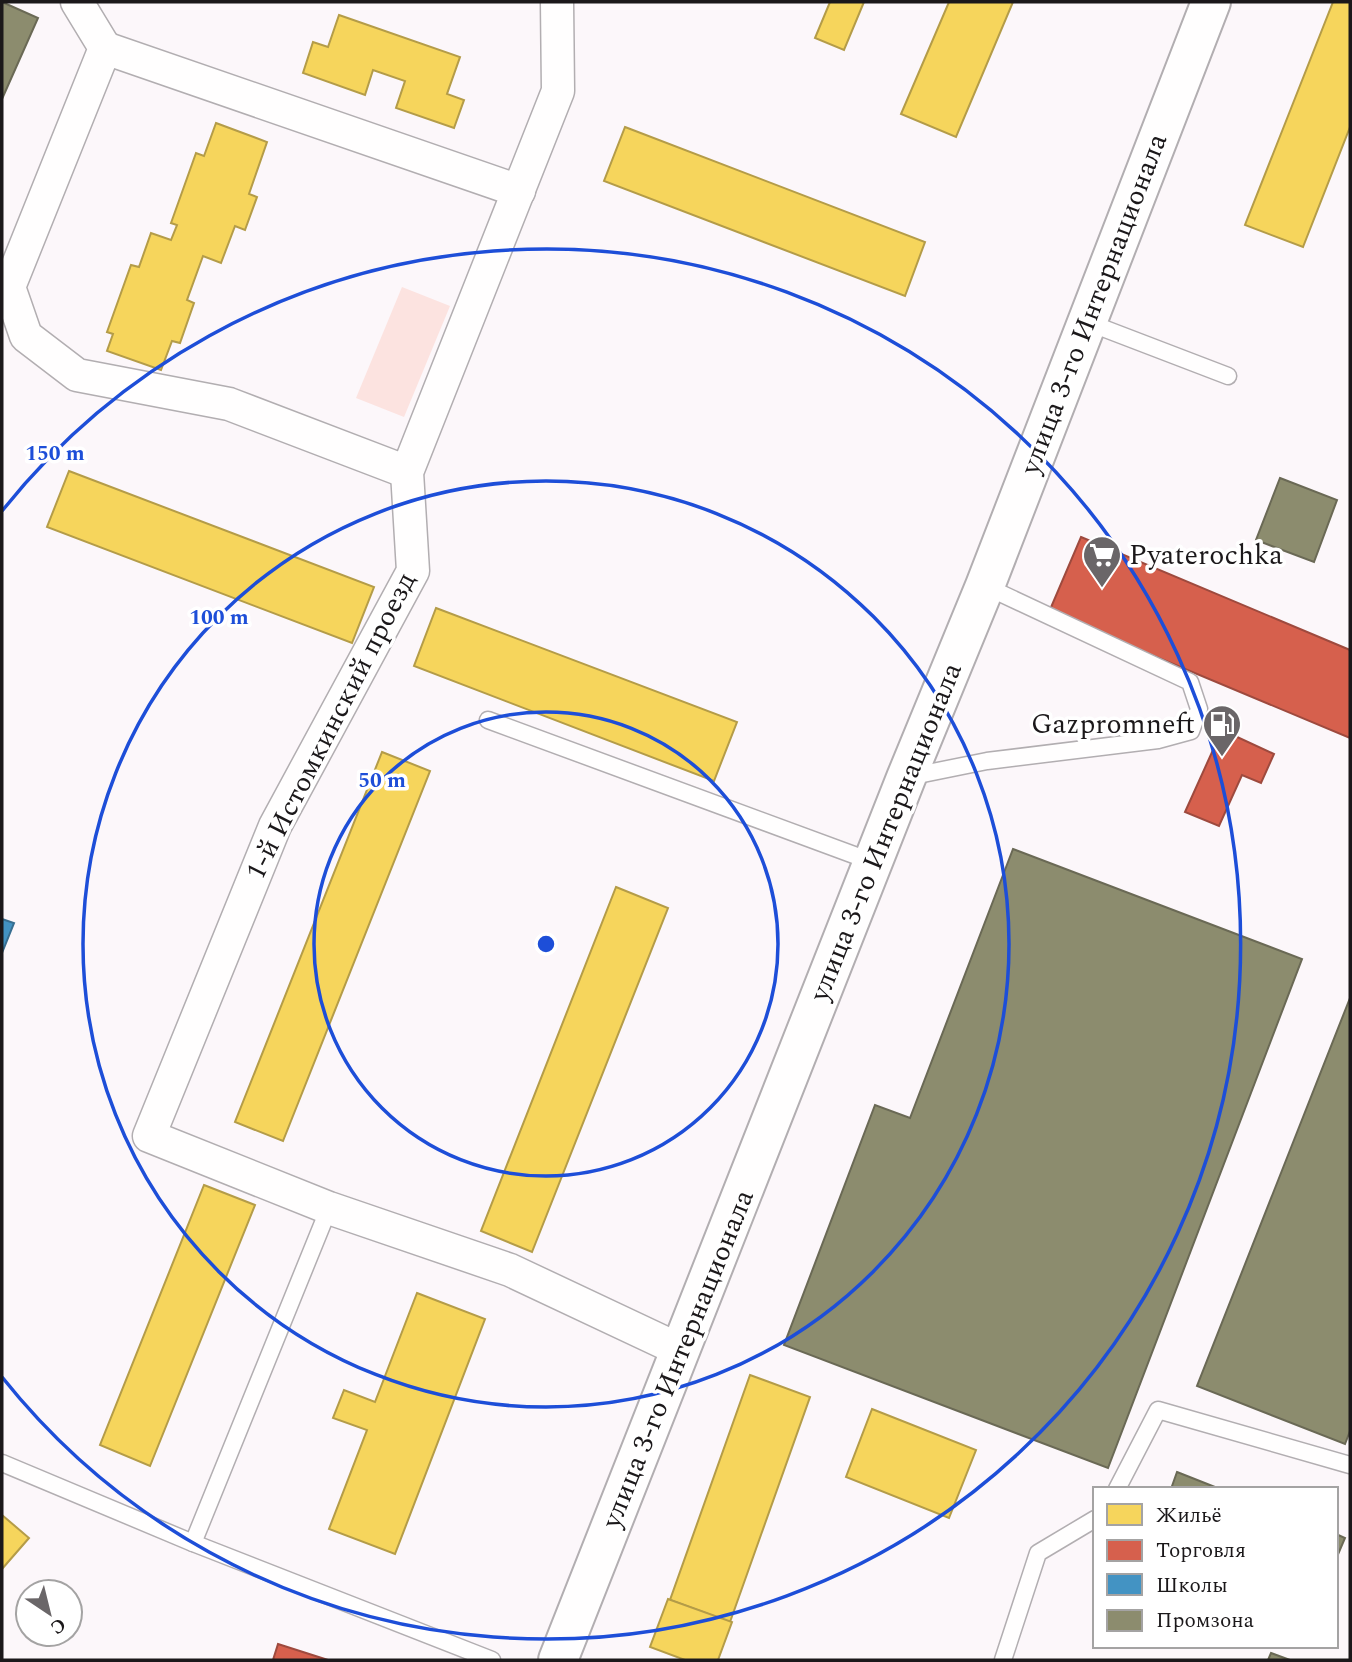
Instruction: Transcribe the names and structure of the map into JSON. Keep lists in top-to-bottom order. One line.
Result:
{"streets":{"main road":["улица 3-го Интернационала"],"street":["1-й Истомкинский проезд"]},"crossings":[["улица 3-го Интернационала","1-й Истомкинский проезд"]],"places":{"supermarket":["Pyaterochka"],"fuel station":["Gazpromneft"]},"legend":["Жильё","Торговля","Школы","Промзона"],"north":"bottom right","rings":["150 m","100 m","50 m"]}
